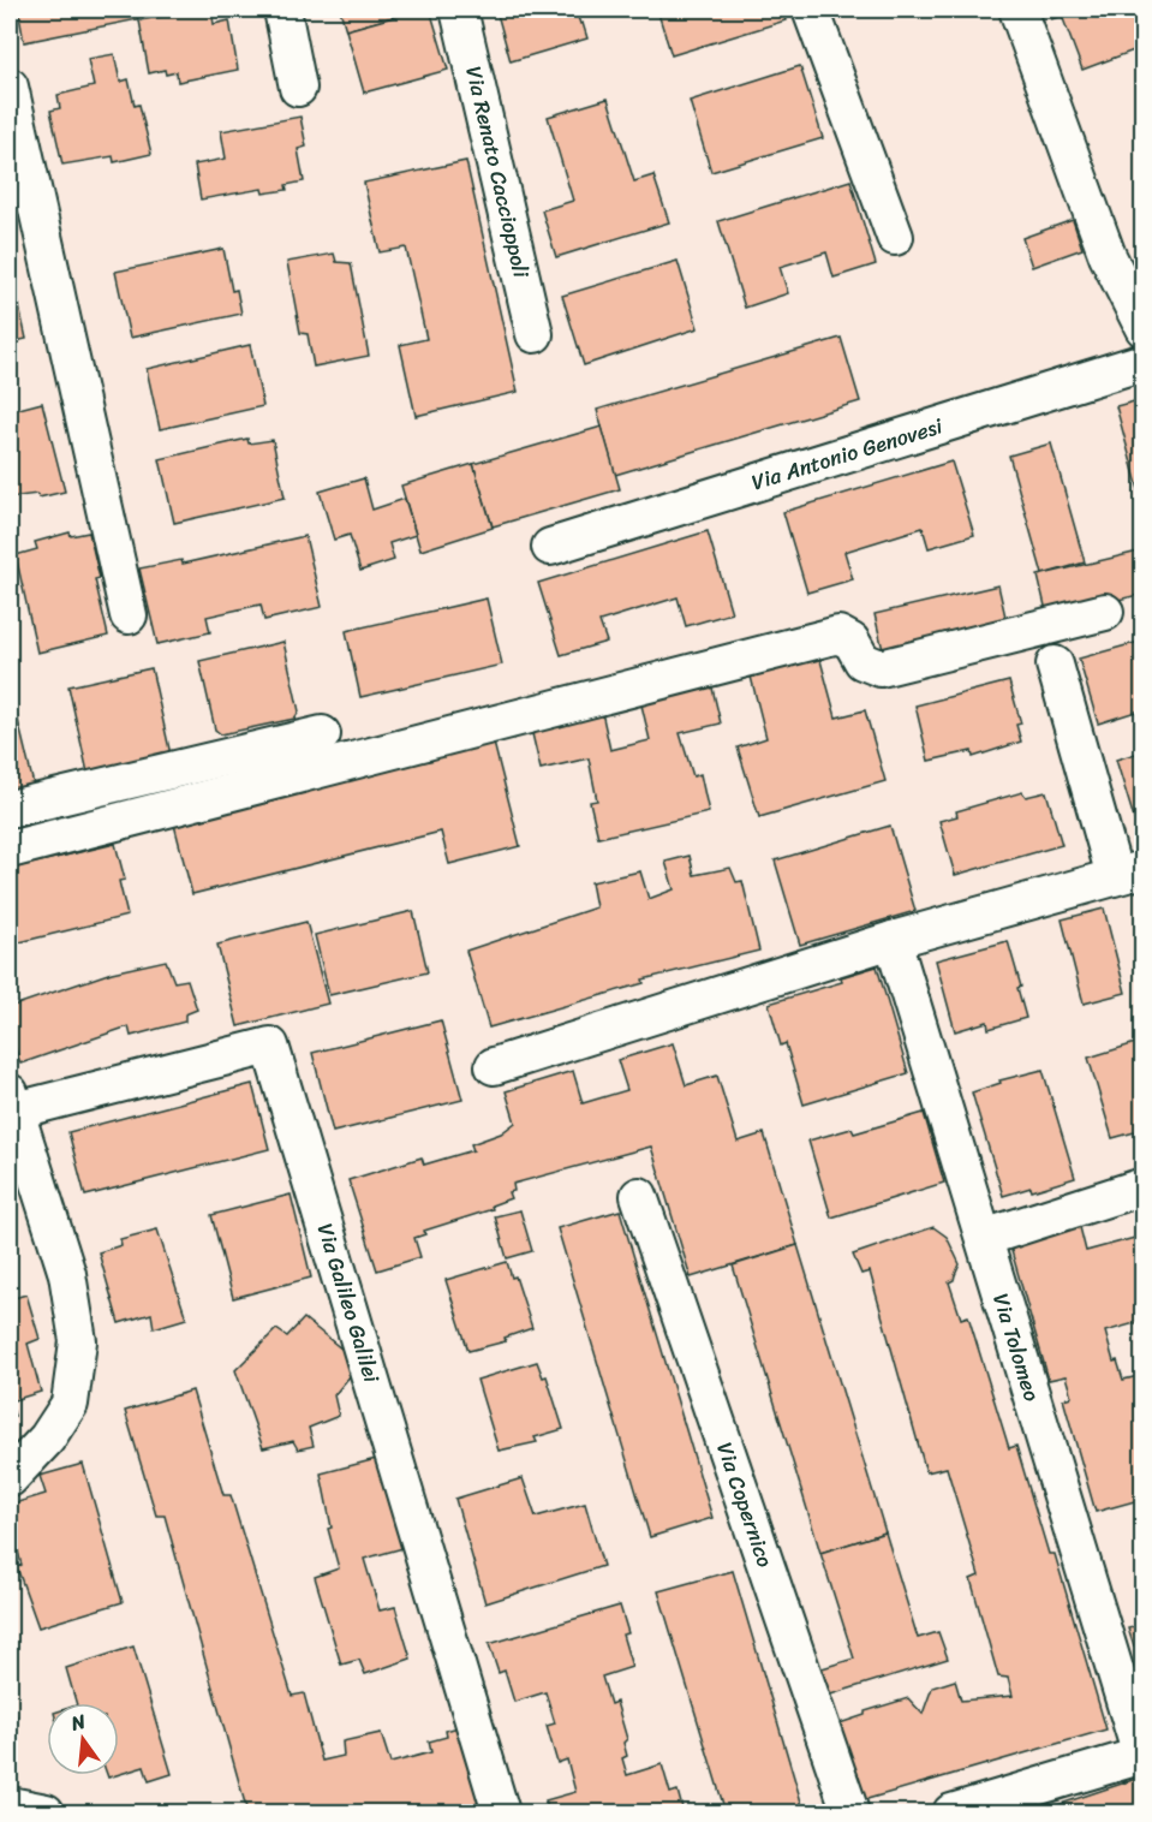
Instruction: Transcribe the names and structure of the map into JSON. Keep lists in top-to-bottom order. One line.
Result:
{"streets":{"street":["Via Renato Caccioppoli","Via Antonio Genovesi","Via Galileo Galilei","Via Tolomeo","Via Copernico"]},"north":"top"}
